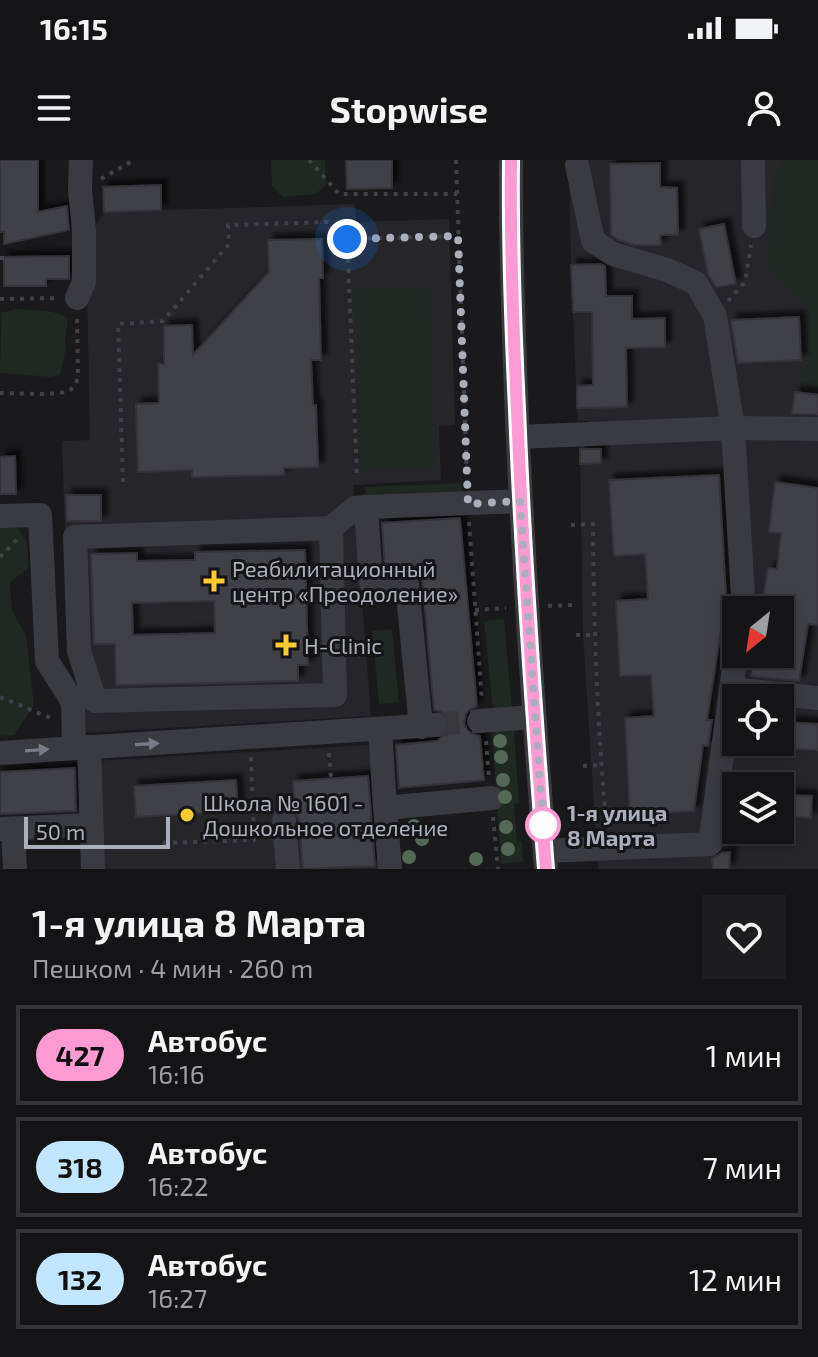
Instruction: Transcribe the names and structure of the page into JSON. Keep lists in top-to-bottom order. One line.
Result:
{"places":{"health":["Реабилитационный центр «Преодоление»","H-Clinic"],"other":["Школа № 1601 - Дошкольное отделение","1-я улица 8 Марта"]},"lines":["bus line 427"],"scale_bar":"50 m","north":"bottom left","page":{"status":"16:15","header":"Stopwise","scale":"50 m","heading":["1-я улица 8 Марта","Пешком · 4 мин · 260 m"],"list":[{"mark":"427","name":"Автобус","note":"16:16","value":"1 мин"},{"mark":"318","name":"Автобус","note":"16:22","value":"7 мин"},{"mark":"132","name":"Автобус","note":"16:27","value":"12 мин"}]}}
